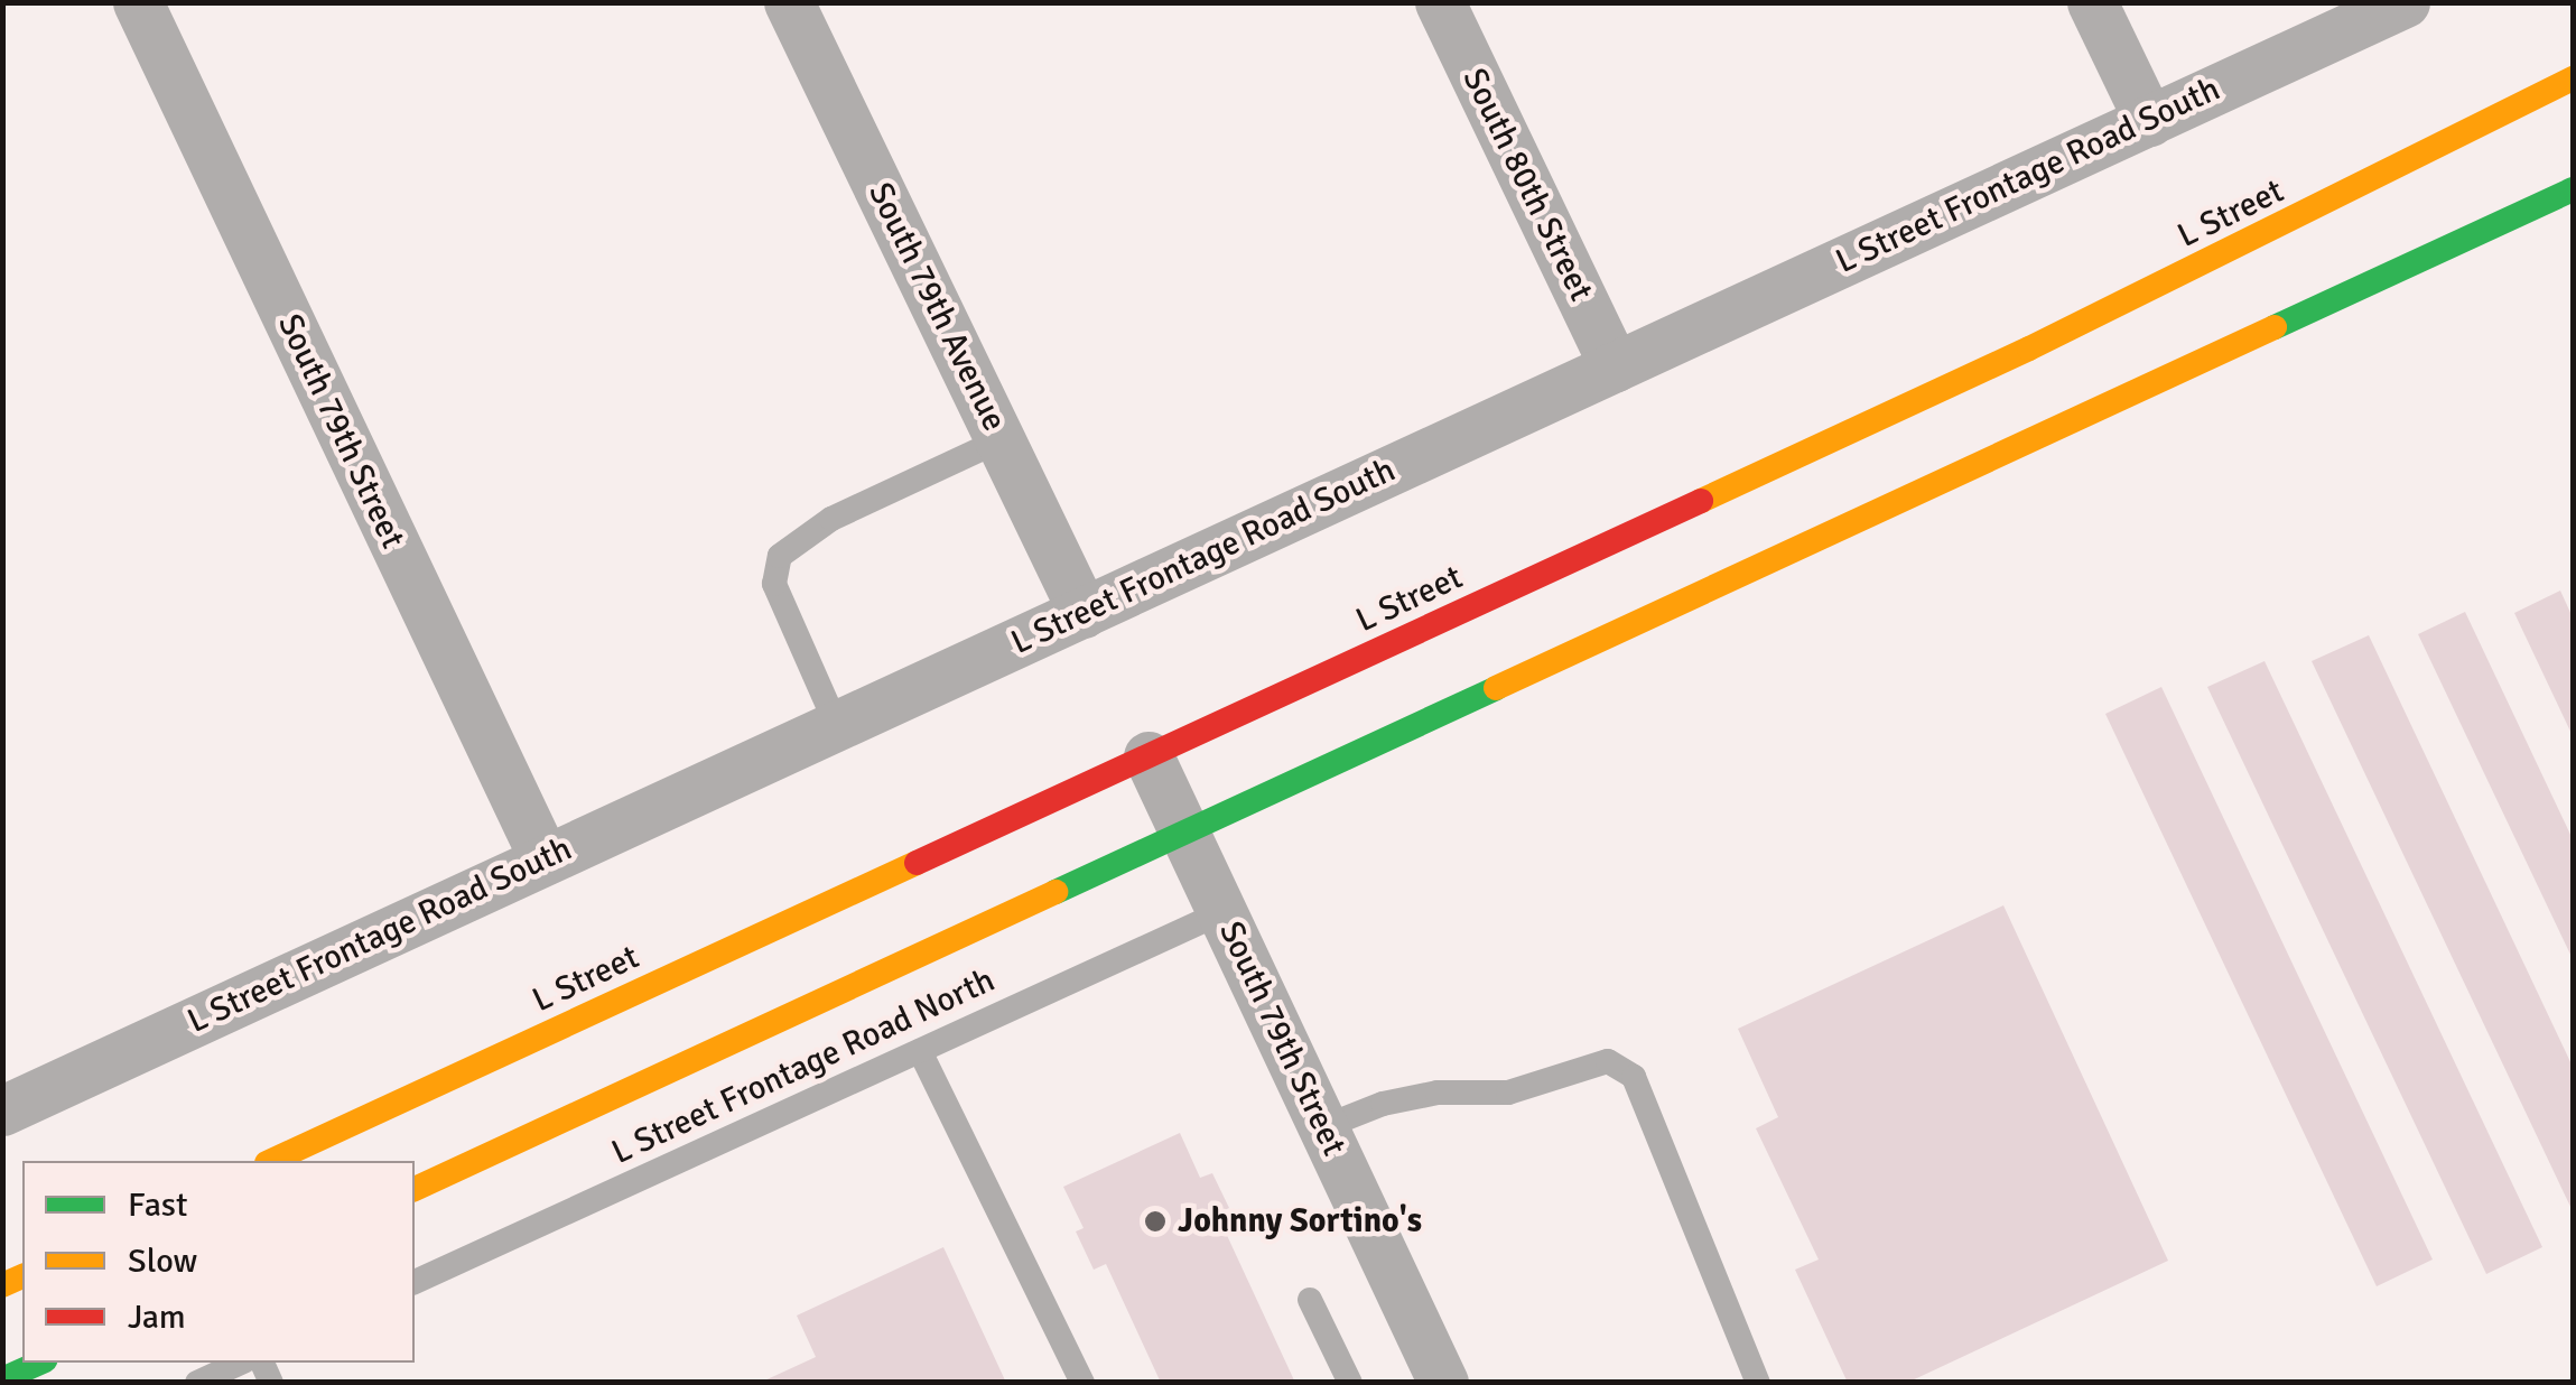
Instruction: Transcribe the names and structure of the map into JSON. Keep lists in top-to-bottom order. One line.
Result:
{"streets":{"main road":["L Street"],"street":["L Street Frontage Road South","South 80th Street","South 79th Avenue","South 79th Street"],"lane":["L Street Frontage Road North"]},"crossings":[["L Street Frontage Road South","South 80th Street"],["L Street Frontage Road South","South 79th Avenue"],["L Street Frontage Road South","South 79th Street"],["L Street","South 79th Street"],["South 79th Street","L Street Frontage Road North"]],"places":["Johnny Sortino's"],"legend":["Fast","Slow","Jam"]}
